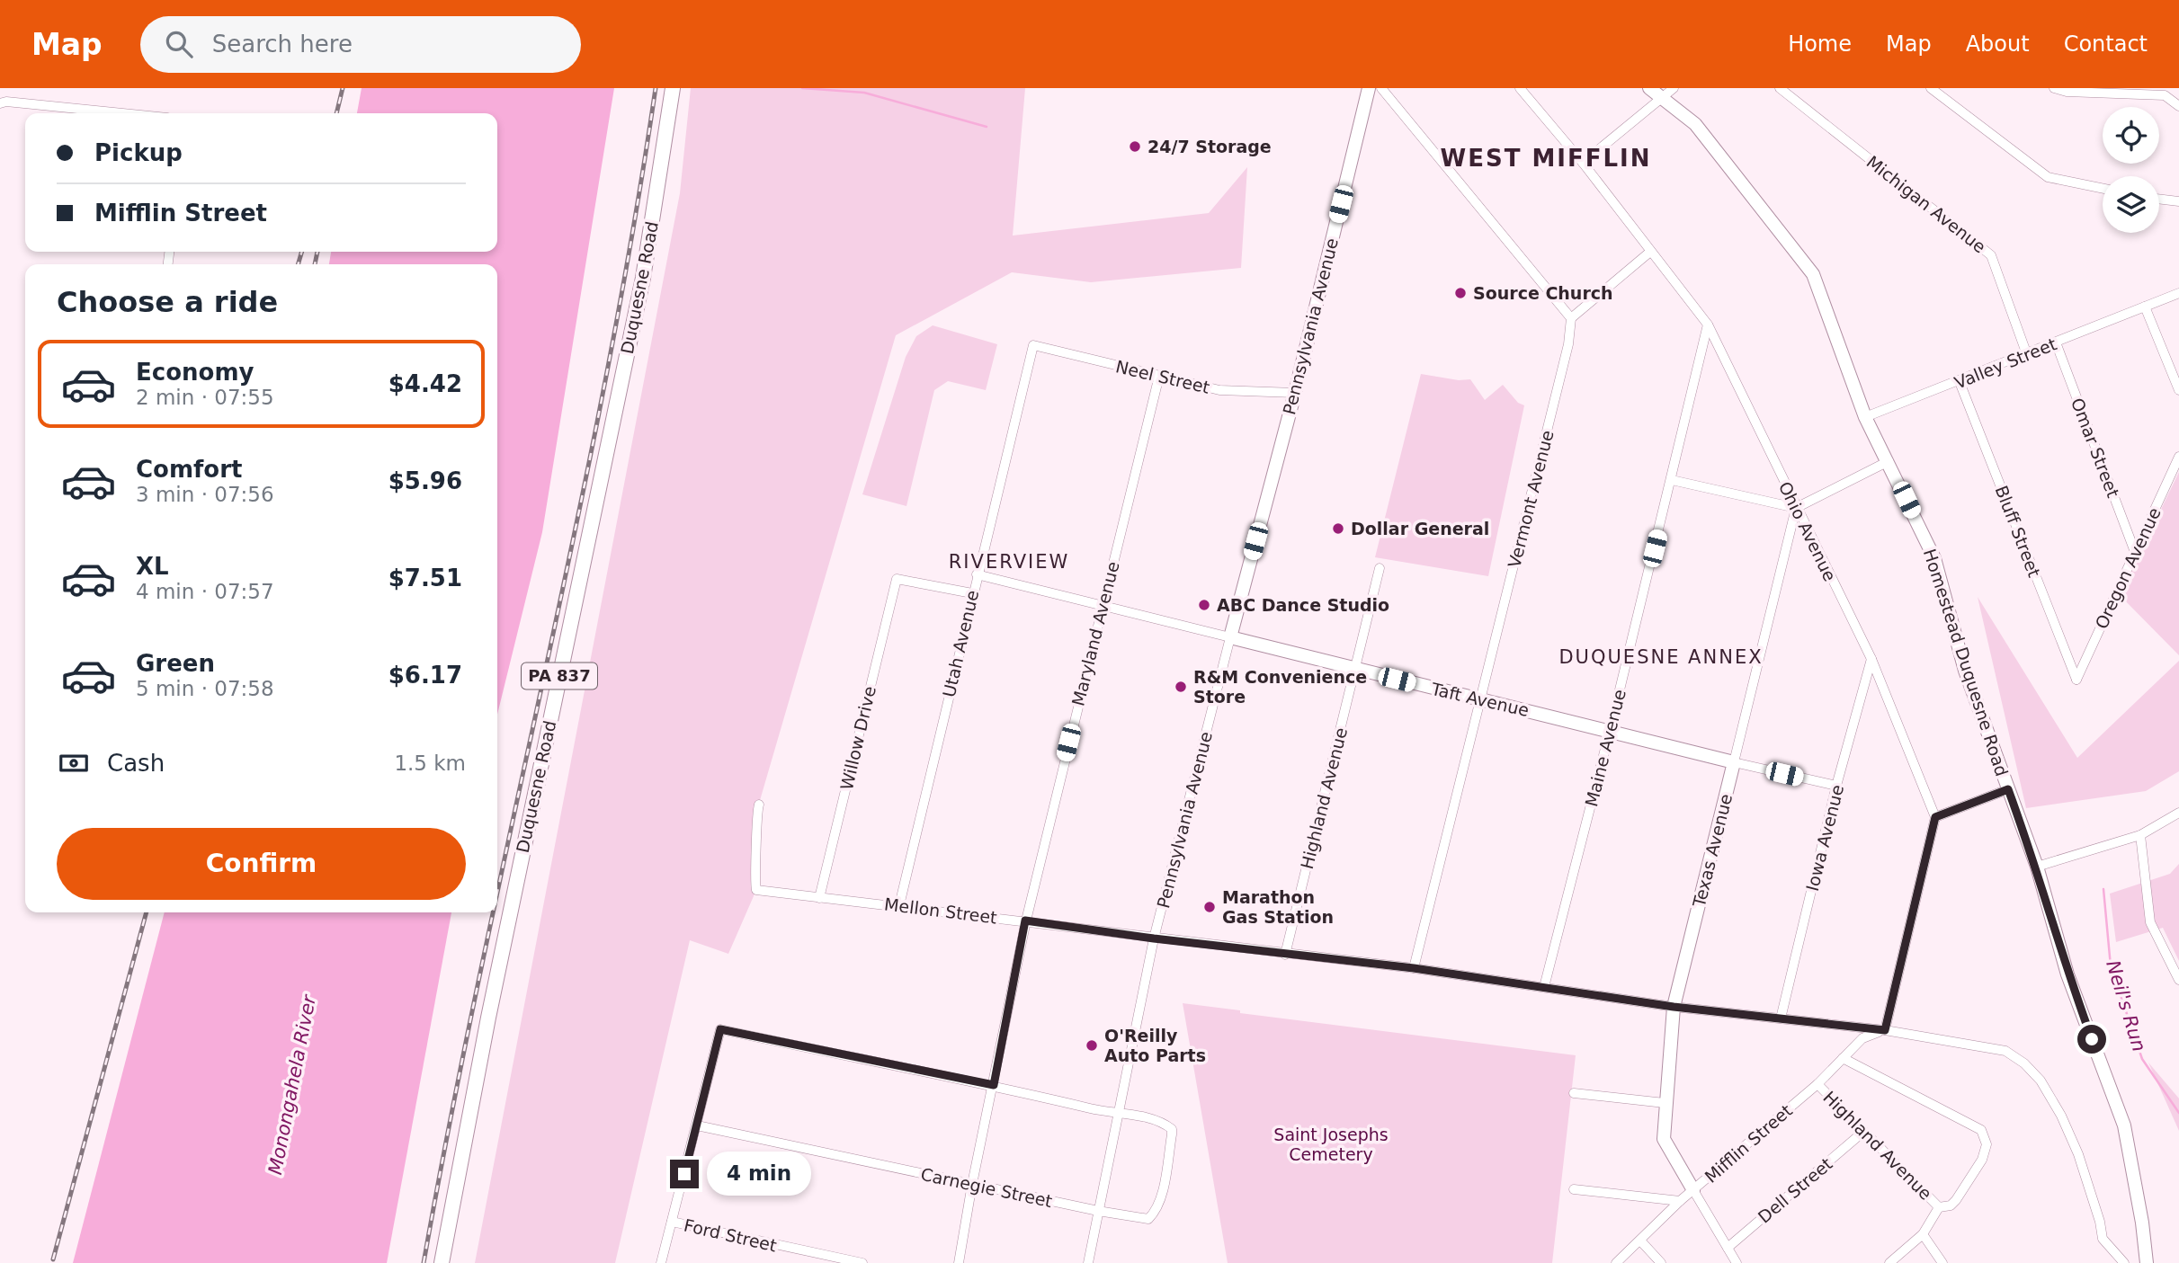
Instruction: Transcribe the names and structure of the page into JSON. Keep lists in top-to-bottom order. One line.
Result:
{"streets":{"main road":["Duquesne Road","PA 837"],"street":["Michigan Avenue","Pennsylvania Avenue","Valley Street","Neel Street","Omar Street","Vermont Avenue","Ohio Avenue","Bluff Street","Oregon Avenue","Maryland Avenue","Utah Avenue","Homestead Duquesne Road","Taft Avenue","Willow Drive","Maine Avenue","Highland Avenue","Iowa Avenue","Texas Avenue","Mellon Street","Mifflin Street","Carnegie Street","Dell Street","Ford Street"]},"crossings":[["Michigan Avenue","Valley Street"],["Pennsylvania Avenue","Neel Street"],["Pennsylvania Avenue","Taft Avenue"],["Pennsylvania Avenue","Mellon Street"],["Pennsylvania Avenue","Carnegie Street"],["Valley Street","Omar Street"],["Valley Street","Bluff Street"],["Valley Street","Homestead Duquesne Road"],["Neel Street","Maryland Avenue"],["Neel Street","Utah Avenue"],["Omar Street","Oregon Avenue"],["Vermont Avenue","Taft Avenue"],["Vermont Avenue","Mellon Street"],["Ohio Avenue","Maine Avenue"],["Ohio Avenue","Iowa Avenue"],["Ohio Avenue","Texas Avenue"],["Bluff Street","Oregon Avenue"],["Maryland Avenue","Taft Avenue"],["Maryland Avenue","Mellon Street"],["Maryland Avenue","Carnegie Street"],["Utah Avenue","Taft Avenue"],["Utah Avenue","Willow Drive"],["Utah Avenue","Mellon Street"],["Taft Avenue","Maine Avenue"],["Taft Avenue","Highland Avenue"],["Taft Avenue","Iowa Avenue"],["Taft Avenue","Texas Avenue"],["Willow Drive","Mellon Street"],["Maine Avenue","Mellon Street"],["Highland Avenue","Mellon Street"],["Highland Avenue","Mifflin Street"],["Highland Avenue","Dell Street"],["Iowa Avenue","Mellon Street"],["Texas Avenue","Mellon Street"],["Texas Avenue","Mifflin Street"],["Mellon Street","Mifflin Street"]],"districts":["WEST MIFFLIN","RIVERVIEW","DUQUESNE ANNEX"],"water":["Neil's Run","Monongahela River"],"parks":["Saint Josephs Cemetery"],"places":["24/7 Storage","Source Church","Dollar General","ABC Dance Studio","R&M Convenience Store","Marathon Gas Station","O'Reilly Auto Parts"],"page":{"header":"Map","search":"Search here","nav":["Home","Map","About","Contact"],"banner":["Pickup","Mifflin Street"],"heading":"Choose a ride","list":[{"name":"Economy","note":"2 min · 07:55","value":"$4.42"},{"name":"Comfort","note":"3 min · 07:56","value":"$5.96"},{"name":"XL","note":"4 min · 07:57","value":"$7.51"},{"name":"Green","note":"5 min · 07:58","value":"$6.17"}],"pay":["Cash","1.5 km"],"buttons":"Confirm","bubble":"4 min"}}
